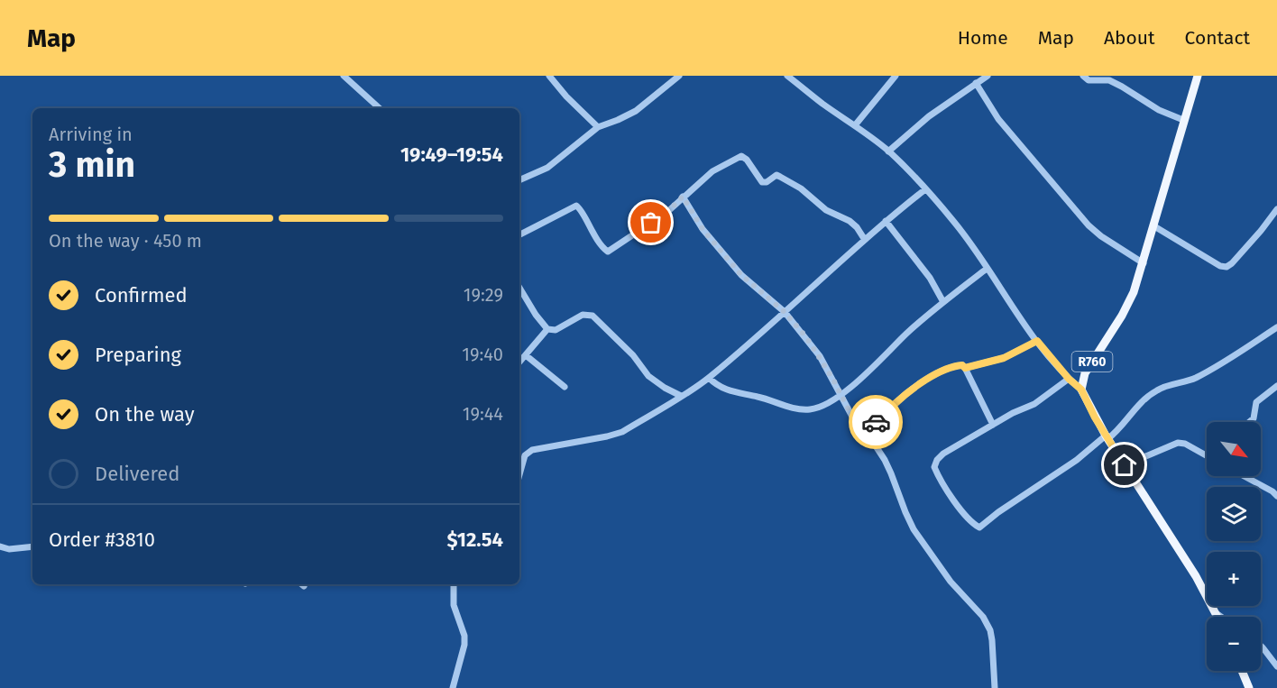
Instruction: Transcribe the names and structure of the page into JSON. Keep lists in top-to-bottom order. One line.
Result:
{"streets":{"main road":["R760"]},"north":"bottom right","page":{"header":"Map","nav":["Home","Map","About","Contact"],"heading":["3 min","Arriving in","19:49–19:54"],"panel":["Order #3810","$12.54"],"bar":"On the way · 450 m","list":[["Confirmed","19:29"],["Preparing","19:40"],["On the way","19:44"],"Delivered"],"map_buttons":["+","−"]}}
